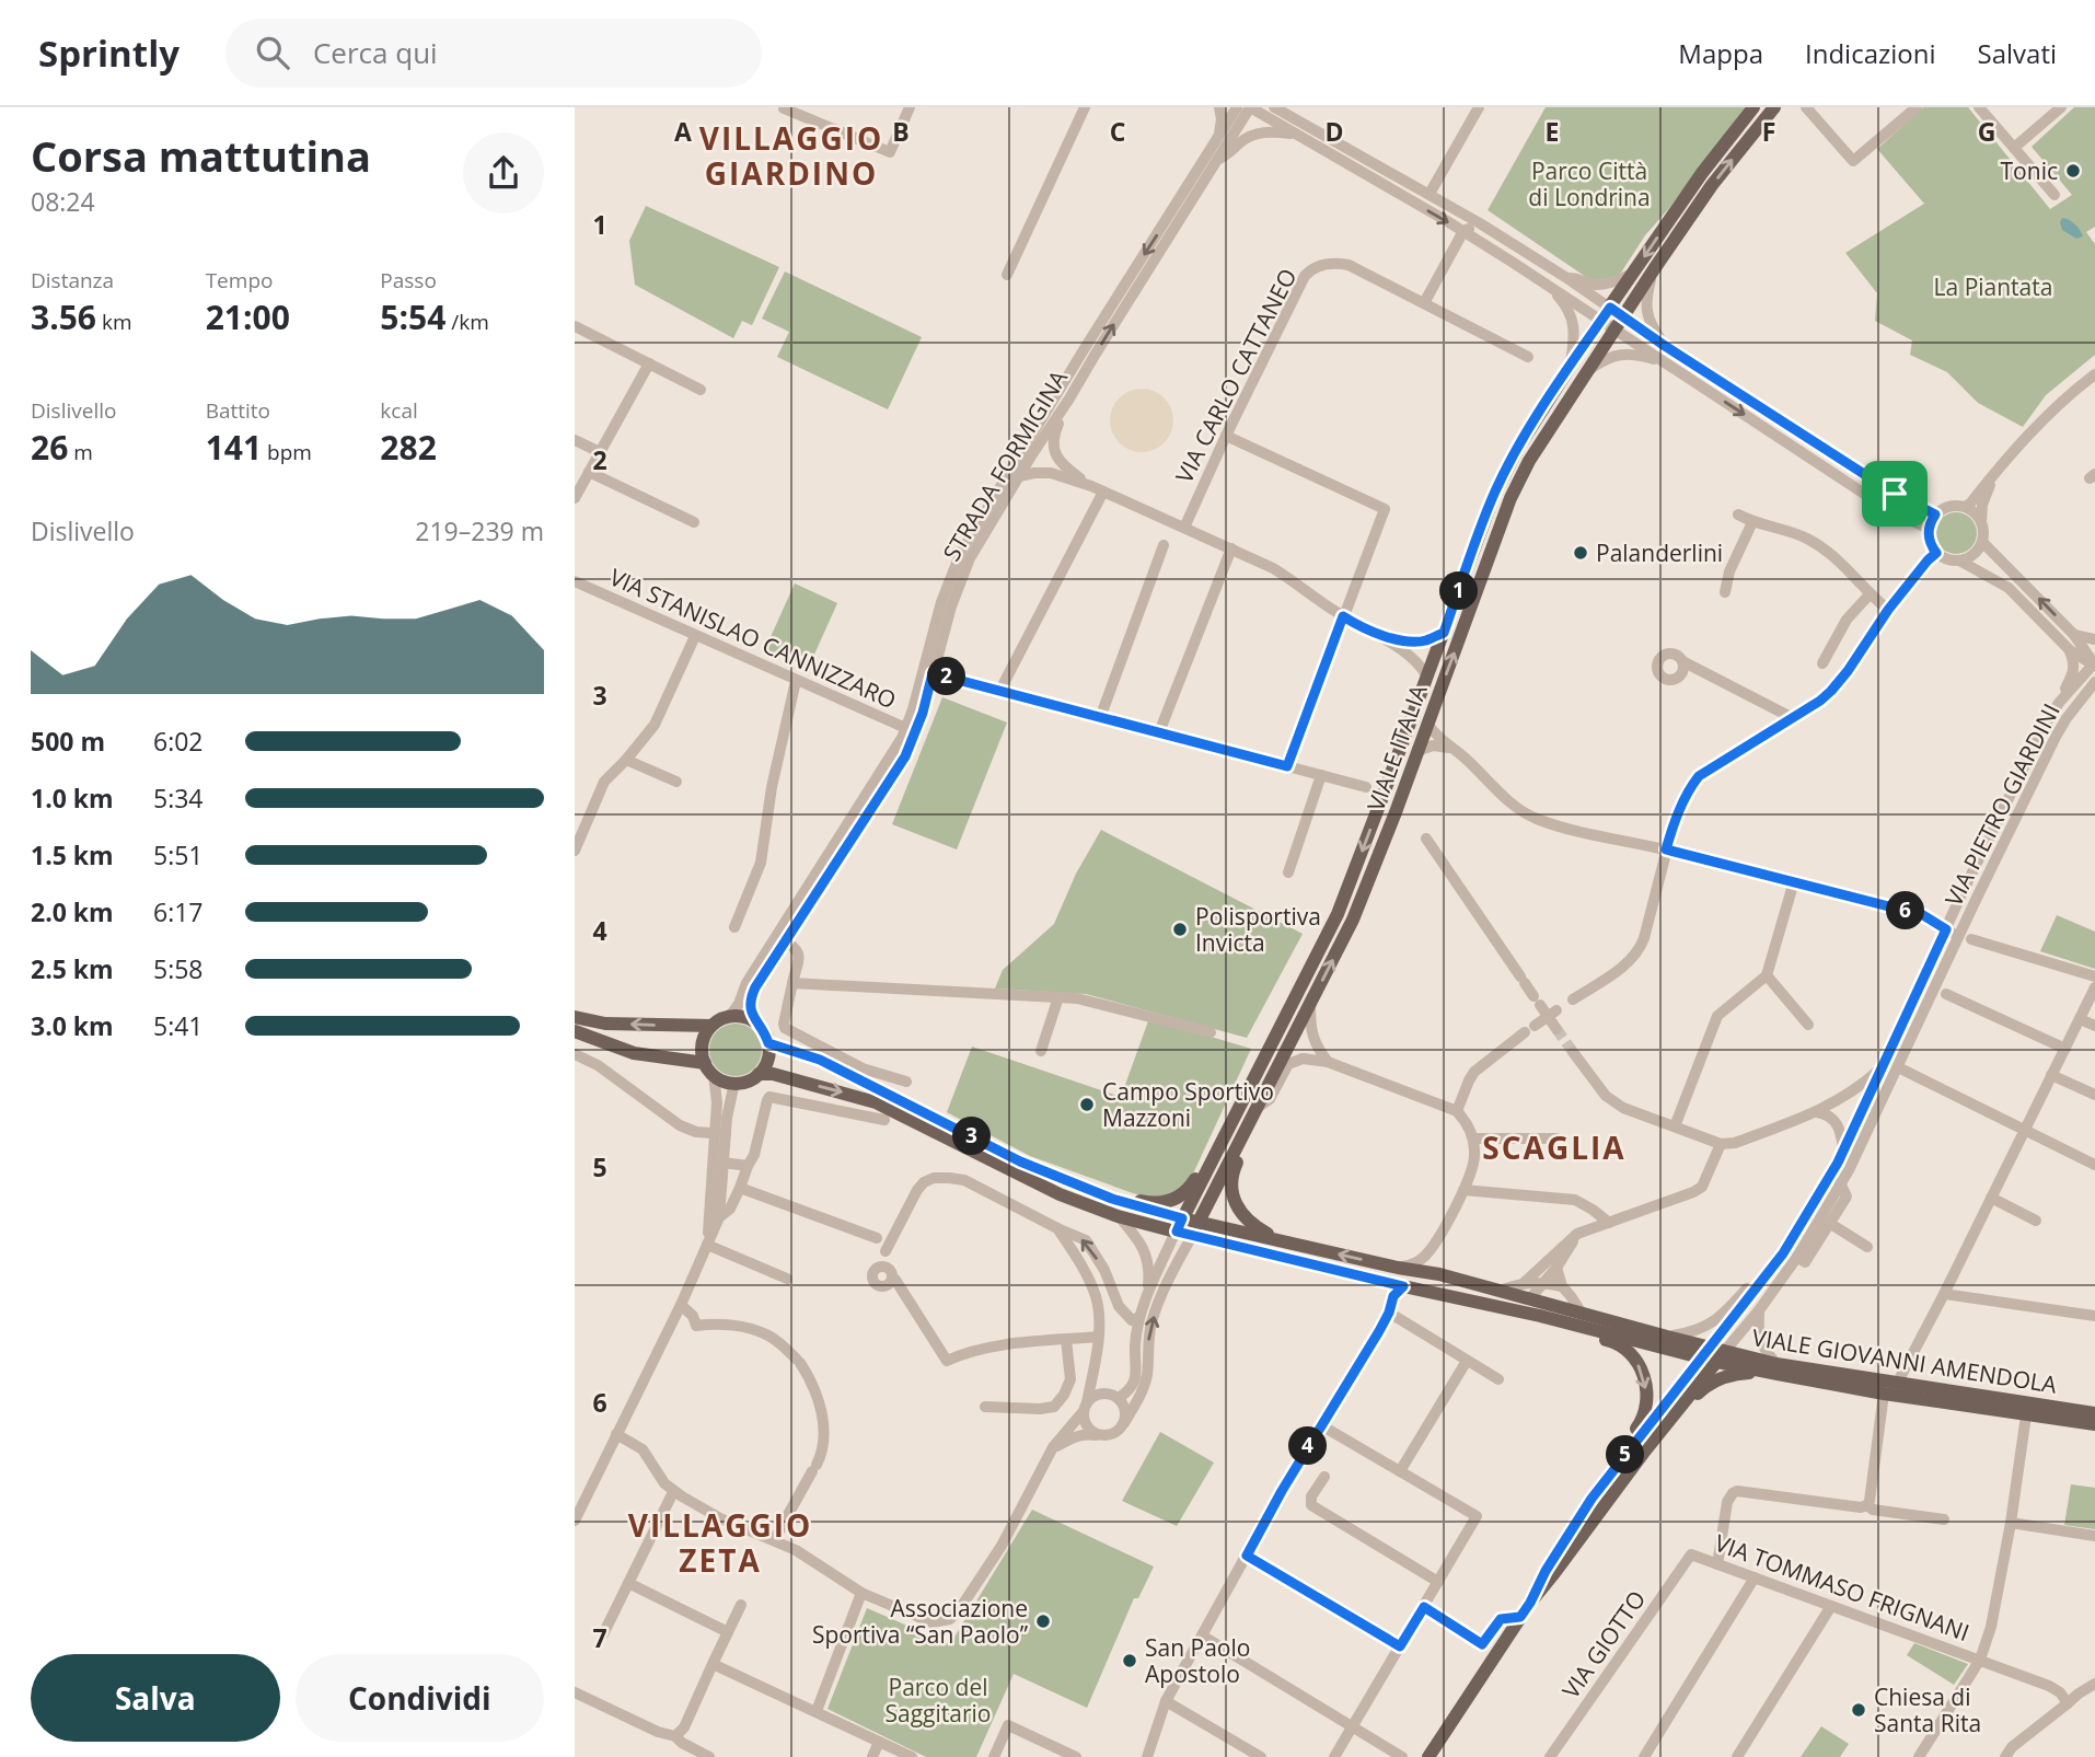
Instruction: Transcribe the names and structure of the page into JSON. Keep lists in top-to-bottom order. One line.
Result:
{"streets":{"main road":["VIALE ITALIA","VIA PIETRO GIARDINI","VIALE GIOVANNI AMENDOLA"],"street":["VIA CARLO CATTANEO","STRADA FORMIGINA","VIA STANISLAO CANNIZZARO","VIA TOMMASO FRIGNANI","VIA GIOTTO"]},"crossings":[["STRADA FORMIGINA","VIA STANISLAO CANNIZZARO"],["VIA PIETRO GIARDINI","VIALE GIOVANNI AMENDOLA"],["VIA TOMMASO FRIGNANI","VIA GIOTTO"]],"districts":["VILLAGGIO GIARDINO","SCAGLIA","VILLAGGIO ZETA"],"parks":["Parco Città di Londrina","La Piantata","Parco del Saggitario"],"places":["Tonic","Palanderlini","Polisportiva Invicta","Campo Sportivo Mazzoni","Associazione Sportiva “San Paolo”","San Paolo Apostolo","Chiesa di Santa Rita"],"page":{"header":"Sprintly","search":"Cerca qui","nav":["Mappa","Indicazioni","Salvati"],"heading":["Corsa mattutina","08:24"],"stats":[["Distanza","3.56 km"],["Tempo","21:00"],["Passo","5:54 /km"],["Dislivello","26 m"],["Battito","141 bpm"],["kcal","282"]],"chart":["Dislivello","219–239 m"],"pins":["1","2","6","3","4","5"],"list":[{"name":"500 m","note":"6:02"},{"name":"1.0 km","note":"5:34"},{"name":"1.5 km","note":"5:51"},{"name":"2.0 km","note":"6:17"},{"name":"2.5 km","note":"5:58"},{"name":"3.0 km","note":"5:41"}],"buttons":["Salva","Condividi"]},"grid":{"columns":["A","B","C","D","E","F","G"],"rows":["1","2","3","4","5","6","7"]}}
